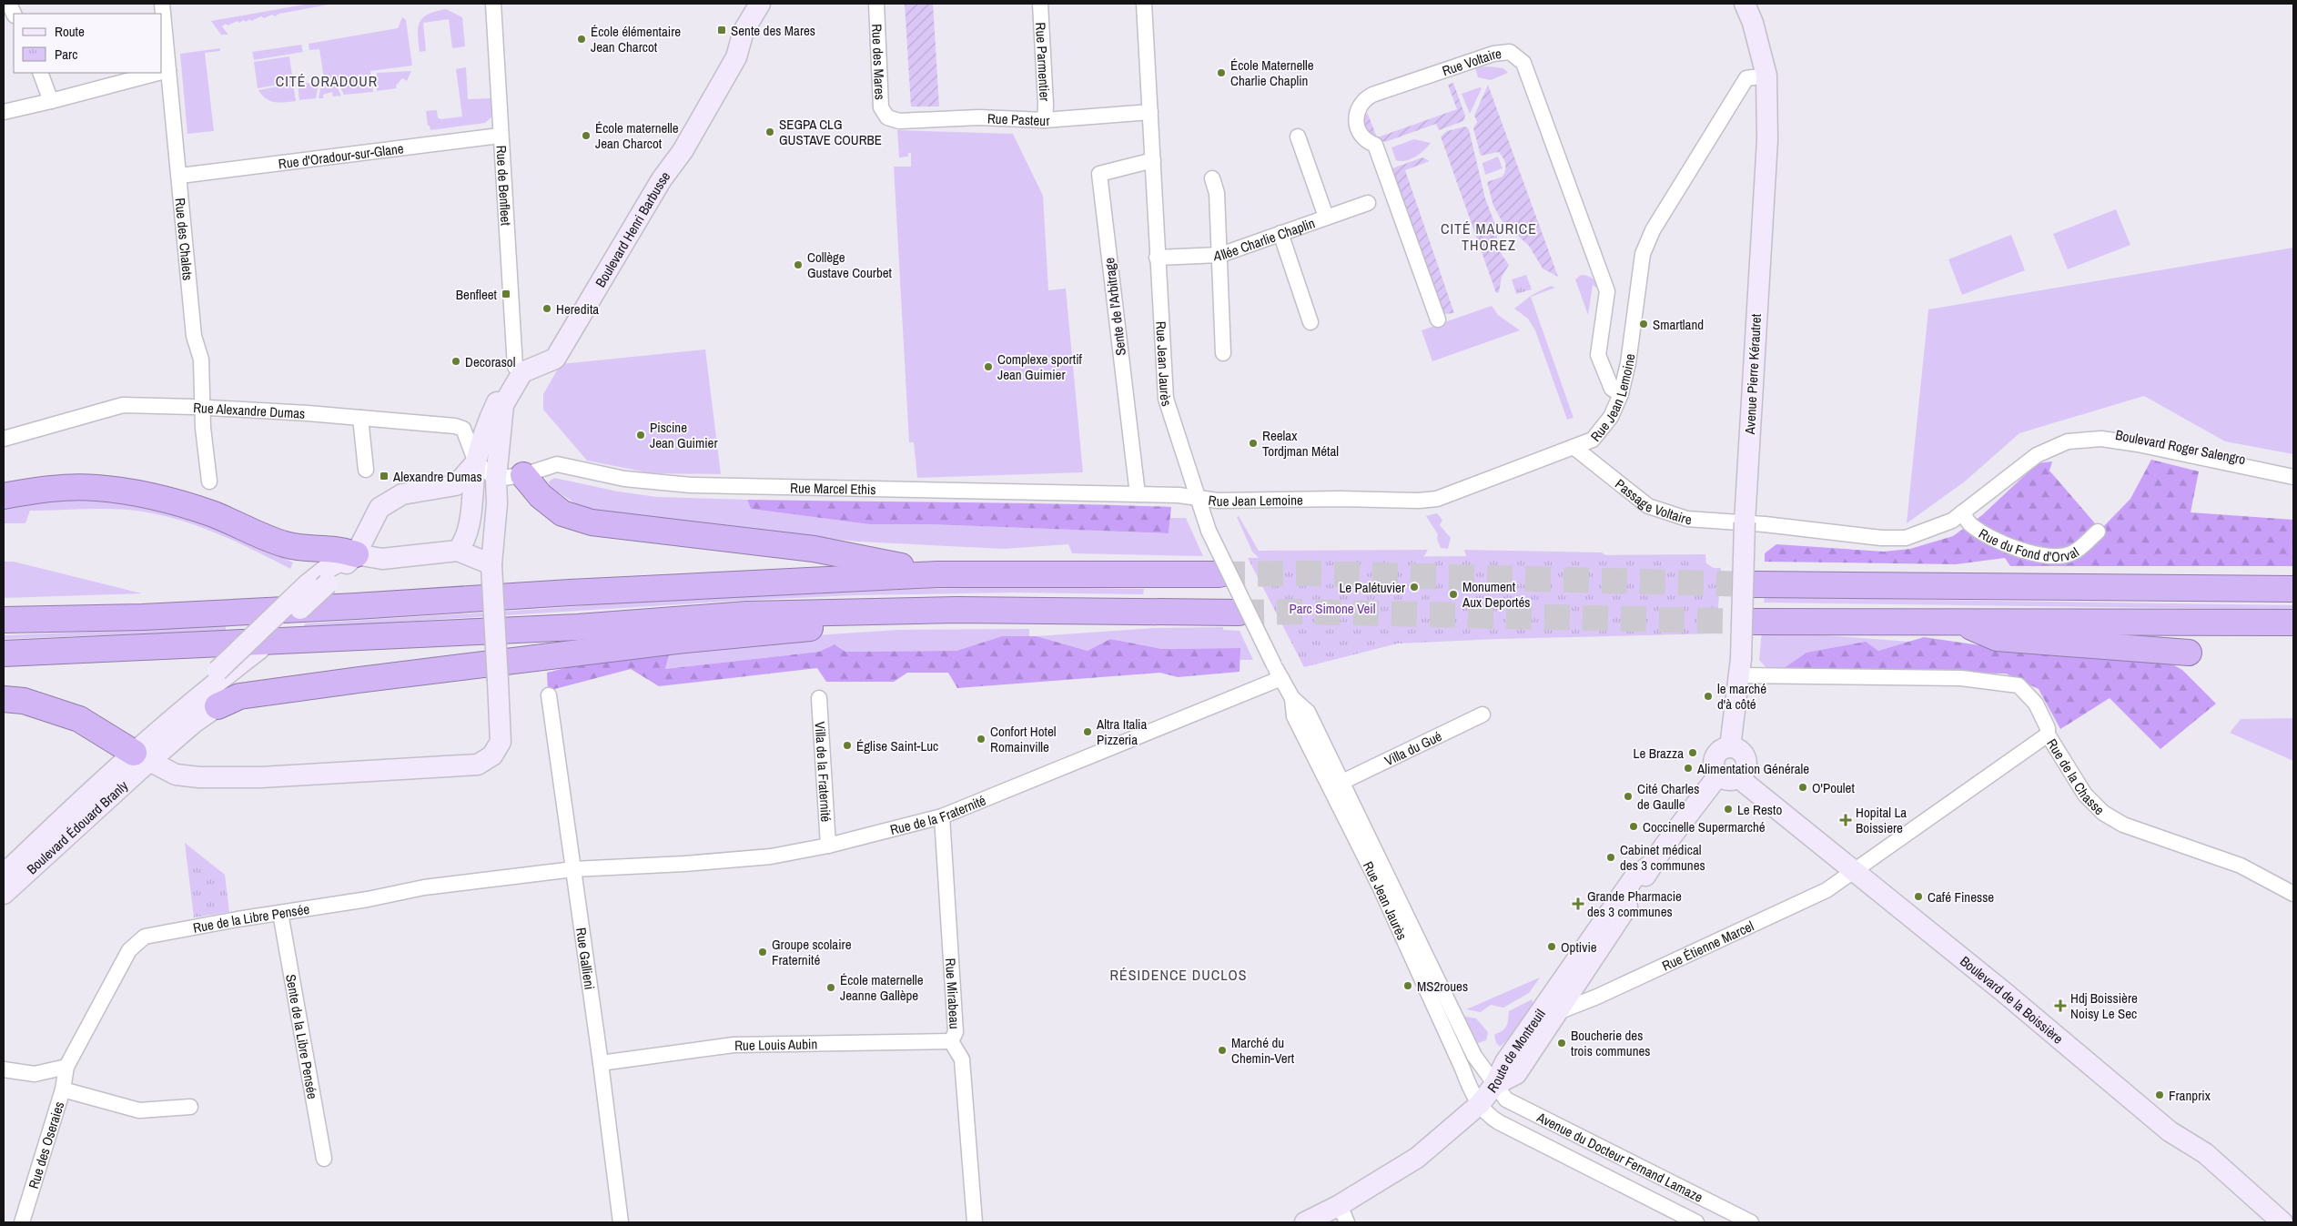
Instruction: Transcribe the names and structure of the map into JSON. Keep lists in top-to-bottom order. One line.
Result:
{"streets":{"street":["Rue des Mares","Rue Parmentier","Rue Voltaire","Rue Pasteur","Rue d'Oradour-sur-Glane","Rue de Benfleet","Boulevard Henri Barbusse","Allée Charlie Chaplin","Rue des Chalets","Sente de l'Arbitrage","Rue Jean Jaurès","Avenue Pierre Kérautret","Rue Jean Lemoine","Rue Alexandre Dumas","Boulevard Roger Salengro","Rue Marcel Ethis","Passage Voltaire","Rue du Fond d'Orval","Villa du Gué","Villa de la Fraternité","Rue de la Chasse","Rue de la Fraternité","Boulevard Édouard Branly","Rue de la Libre Pensée","Rue Étienne Marcel","Rue Gallieni","Rue Mirabeau","Boulevard de la Boissière","Sente de la Libre Pensée","Route de Montreuil","Rue Louis Aubin","Rue des Oseraies","Avenue du Docteur Fernand Lamaze"]},"crossings":[["Rue des Mares","Rue Pasteur"],["Rue Parmentier","Rue Pasteur"],["Rue Voltaire","Rue Jean Lemoine"],["Rue Pasteur","Rue Jean Jaurès"],["Rue d'Oradour-sur-Glane","Rue de Benfleet"],["Rue d'Oradour-sur-Glane","Rue des Chalets"],["Allée Charlie Chaplin","Rue Jean Jaurès"],["Rue des Chalets","Rue Alexandre Dumas"],["Sente de l'Arbitrage","Rue Jean Jaurès"],["Sente de l'Arbitrage","Rue Marcel Ethis"],["Rue Jean Jaurès","Rue Jean Lemoine"],["Rue Jean Jaurès","Rue Marcel Ethis"],["Rue Jean Jaurès","Villa du Gué"],["Rue Jean Jaurès","Rue de la Fraternité"],["Rue Jean Jaurès","Route de Montreuil"],["Rue Jean Jaurès","Avenue du Docteur Fernand Lamaze"],["Avenue Pierre Kérautret","Rue Jean Lemoine"],["Avenue Pierre Kérautret","Boulevard Roger Salengro"],["Avenue Pierre Kérautret","Passage Voltaire"],["Avenue Pierre Kérautret","Rue de la Chasse"],["Avenue Pierre Kérautret","Boulevard de la Boissière"],["Avenue Pierre Kérautret","Route de Montreuil"],["Rue Jean Lemoine","Rue Marcel Ethis"],["Rue Jean Lemoine","Passage Voltaire"],["Boulevard Roger Salengro","Passage Voltaire"],["Boulevard Roger Salengro","Rue du Fond d'Orval"],["Villa de la Fraternité","Rue de la Fraternité"],["Rue de la Chasse","Rue Étienne Marcel"],["Rue de la Fraternité","Rue de la Libre Pensée"],["Rue de la Fraternité","Rue Gallieni"],["Rue de la Fraternité","Rue Mirabeau"],["Rue de la Libre Pensée","Rue Gallieni"],["Rue de la Libre Pensée","Sente de la Libre Pensée"],["Rue de la Libre Pensée","Rue des Oseraies"],["Rue Étienne Marcel","Boulevard de la Boissière"],["Rue Étienne Marcel","Route de Montreuil"],["Rue Gallieni","Rue Louis Aubin"],["Rue Mirabeau","Rue Louis Aubin"],["Boulevard de la Boissière","Route de Montreuil"],["Route de Montreuil","Avenue du Docteur Fernand Lamaze"]],"districts":["CITÉ ORADOUR","CITÉ MAURICE THOREZ","RÉSIDENCE DUCLOS"],"parks":["Parc Simone Veil"],"places":{"transit":["Sente des Mares","Benfleet","Alexandre Dumas"],"other":["École élémentaire Jean Charcot","École Maternelle Charlie Chaplin","SEGPA CLG GUSTAVE COURBE","École maternelle Jean Charcot","Collège Gustave Courbet","Heredita","Smartland","Decorasol","Complexe sportif Jean Guimier","Piscine Jean Guimier","Reelax Tordjman Métal","Le Palétuvier","Monument Aux Deportés","le marché d'à côté","Altra Italia Pizzeria","Confort Hotel Romainville","Église Saint-Luc","Le Brazza","Alimentation Générale","O'Poulet","Cité Charles de Gaulle","Le Resto","Coccinelle Supermarché","Cabinet médical des 3 communes","Café Finesse","Optivie","Groupe scolaire Fraternité","MS2roues","École maternelle Jeanne Gallèpe","Boucherie des trois communes","Marché du Chemin-Vert","Franprix"],"health":["Hopital La Boissiere","Grande Pharmacie des 3 communes","Hdj Boissière Noisy Le Sec"]},"legend":["Route","Parc"]}
